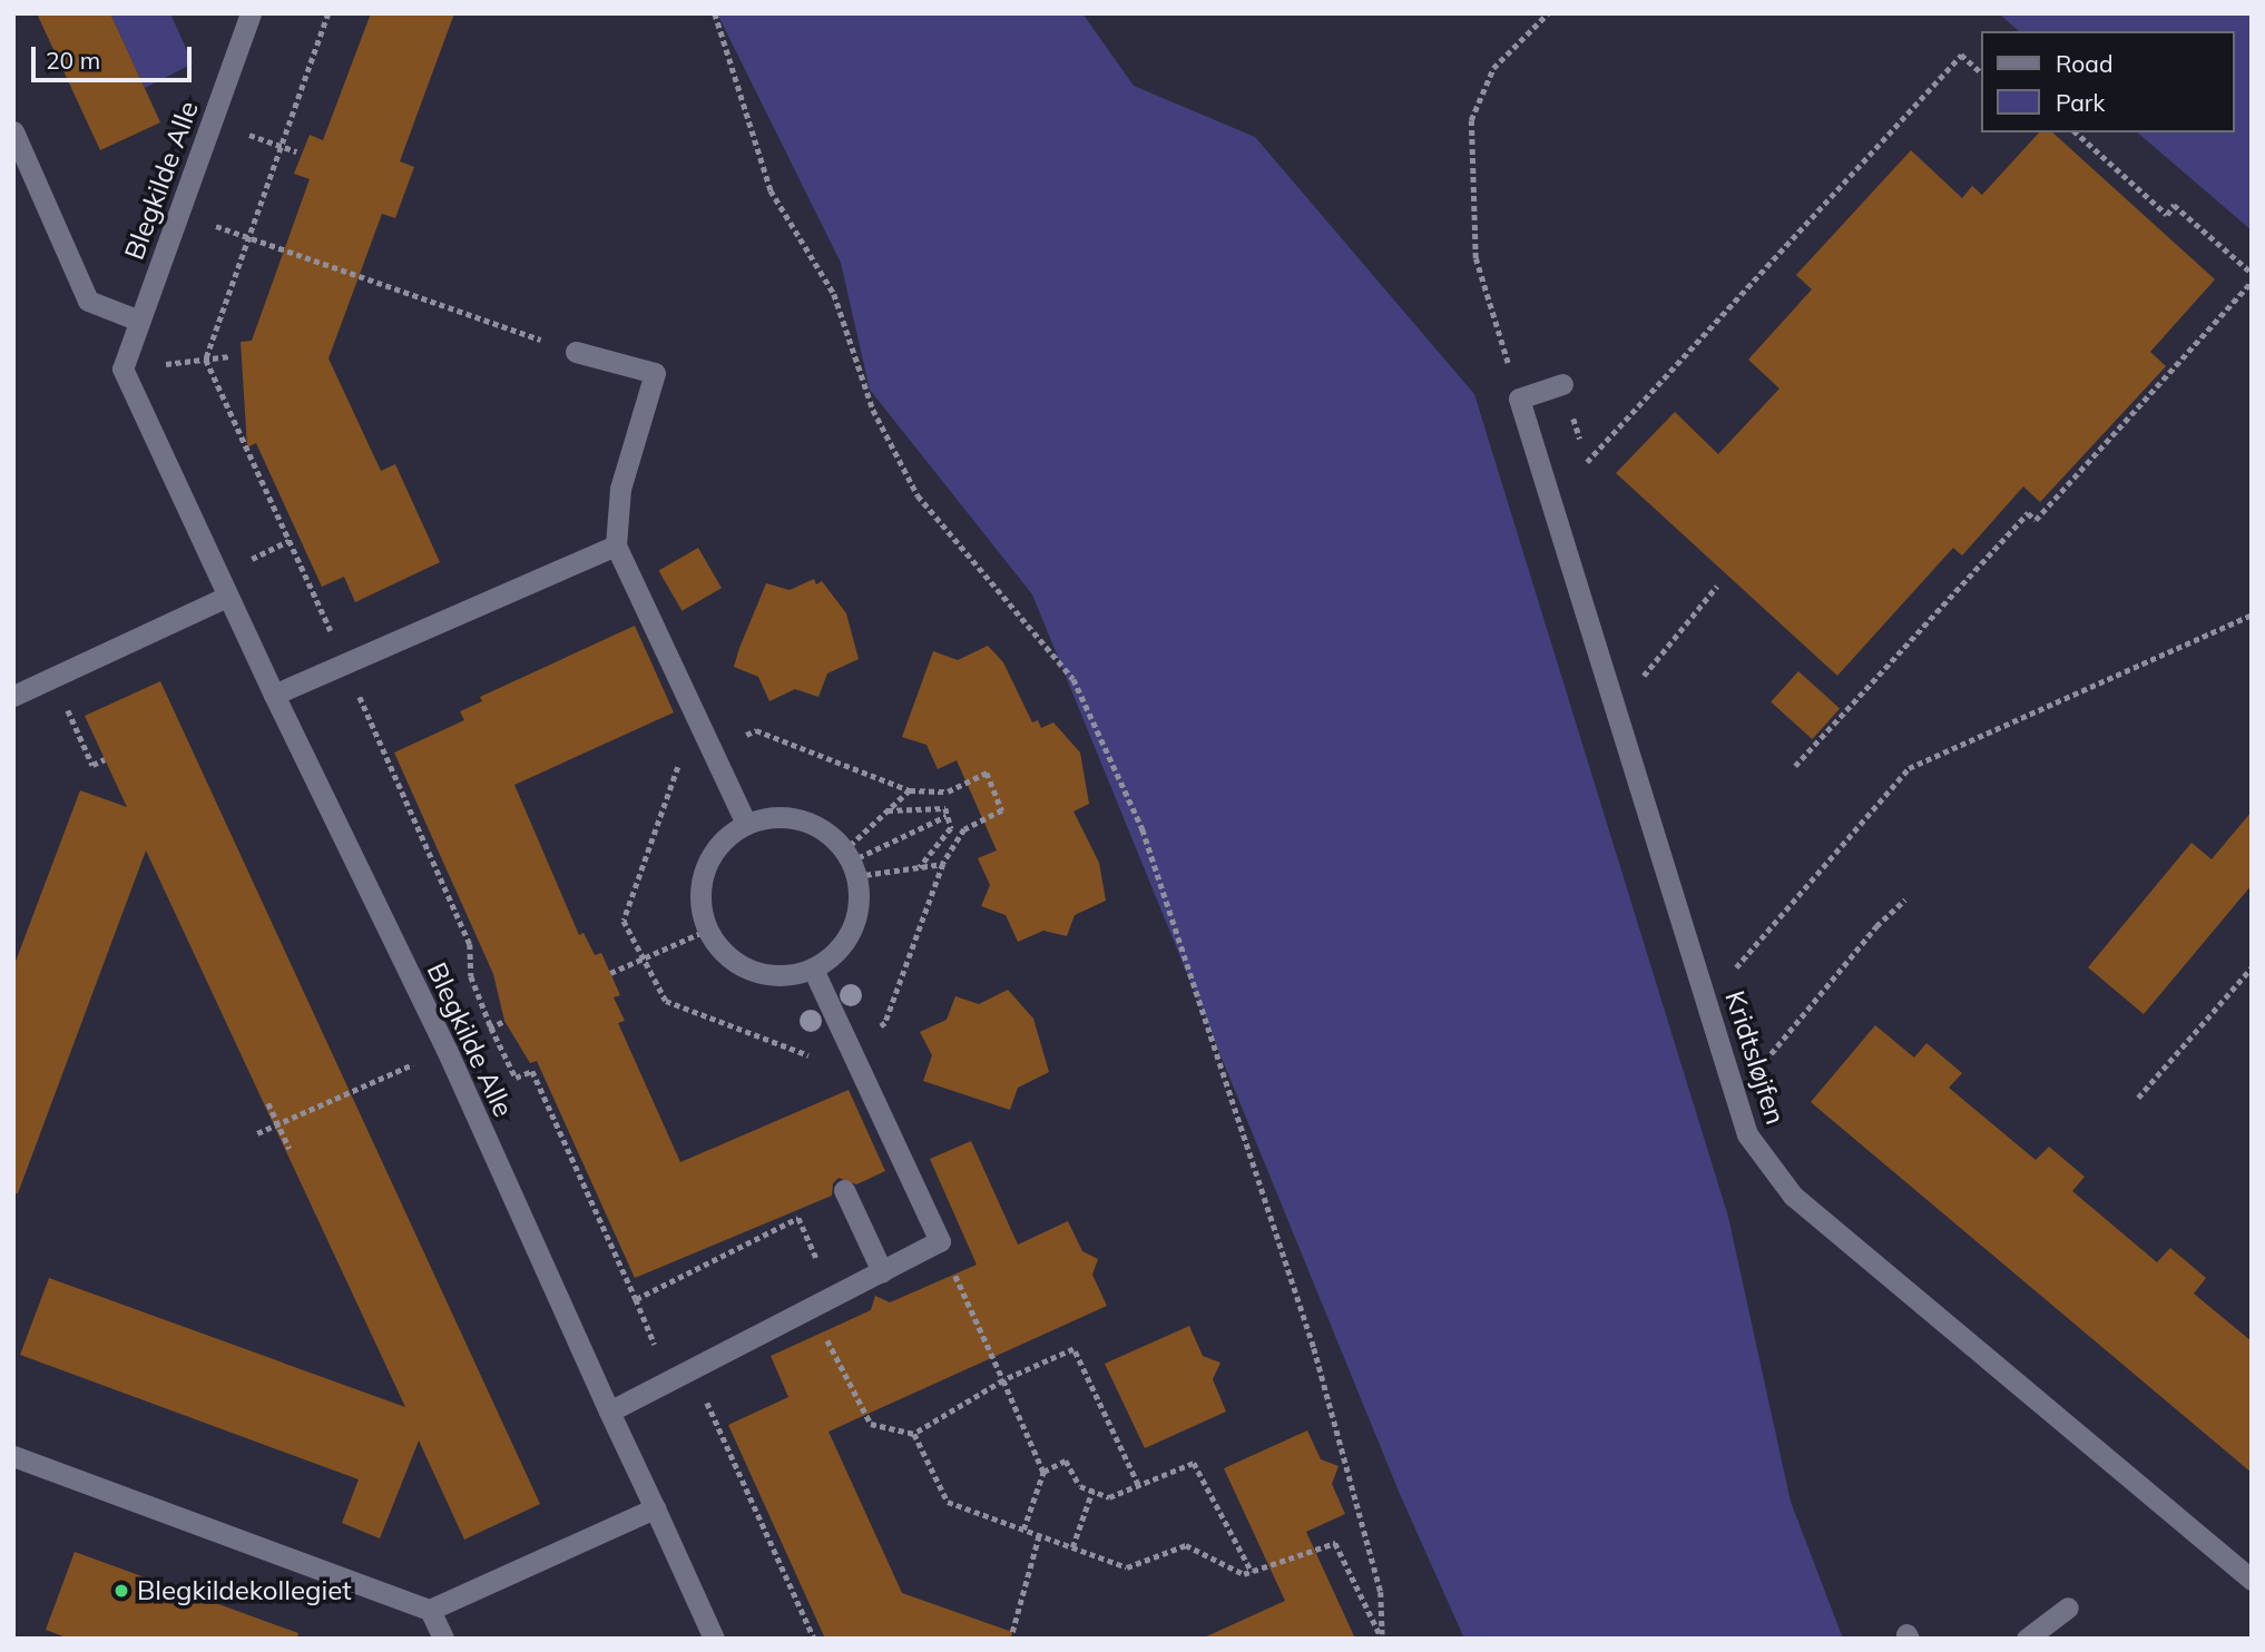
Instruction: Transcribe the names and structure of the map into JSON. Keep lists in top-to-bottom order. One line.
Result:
{"streets":{"street":["Blegkilde Alle","Kridtsløjfen"]},"places":["Blegkildekollegiet"],"legend":["Road","Park"],"scale_bar":"20 m"}
